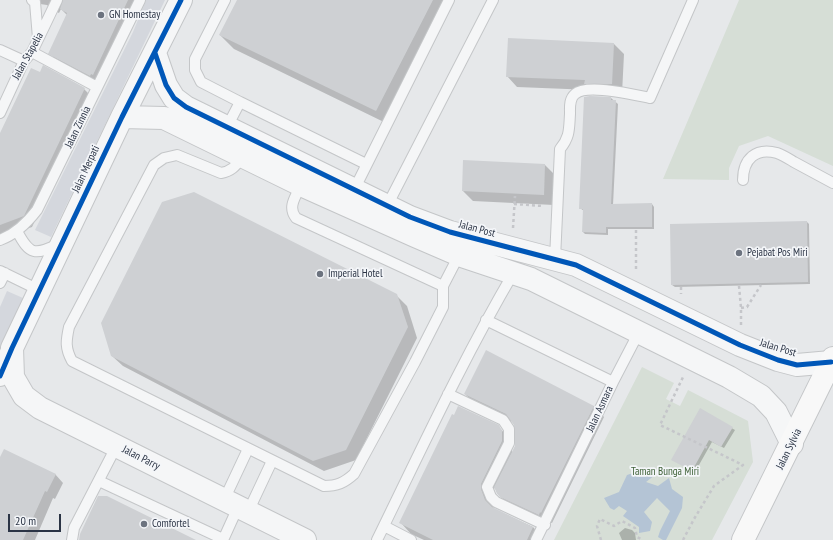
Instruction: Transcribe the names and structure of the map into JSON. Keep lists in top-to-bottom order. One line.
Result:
{"streets":{"main road":["Jalan Sylvia"],"street":["Jalan Merpati","Jalan Post","Jalan Parry"],"lane":["Jalan Stapelia","Jalan Zinnia","Jalan Asmara"]},"crossings":[["Jalan Merpati","Jalan Post"],["Jalan Merpati","Jalan Parry"],["Jalan Post","Jalan Sylvia"]],"parks":["Taman Bunga Miri"],"places":["GN Homestay","Pejabat Pos Miri","Imperial Hotel","Comfortel"],"scale_bar":"20 m"}
